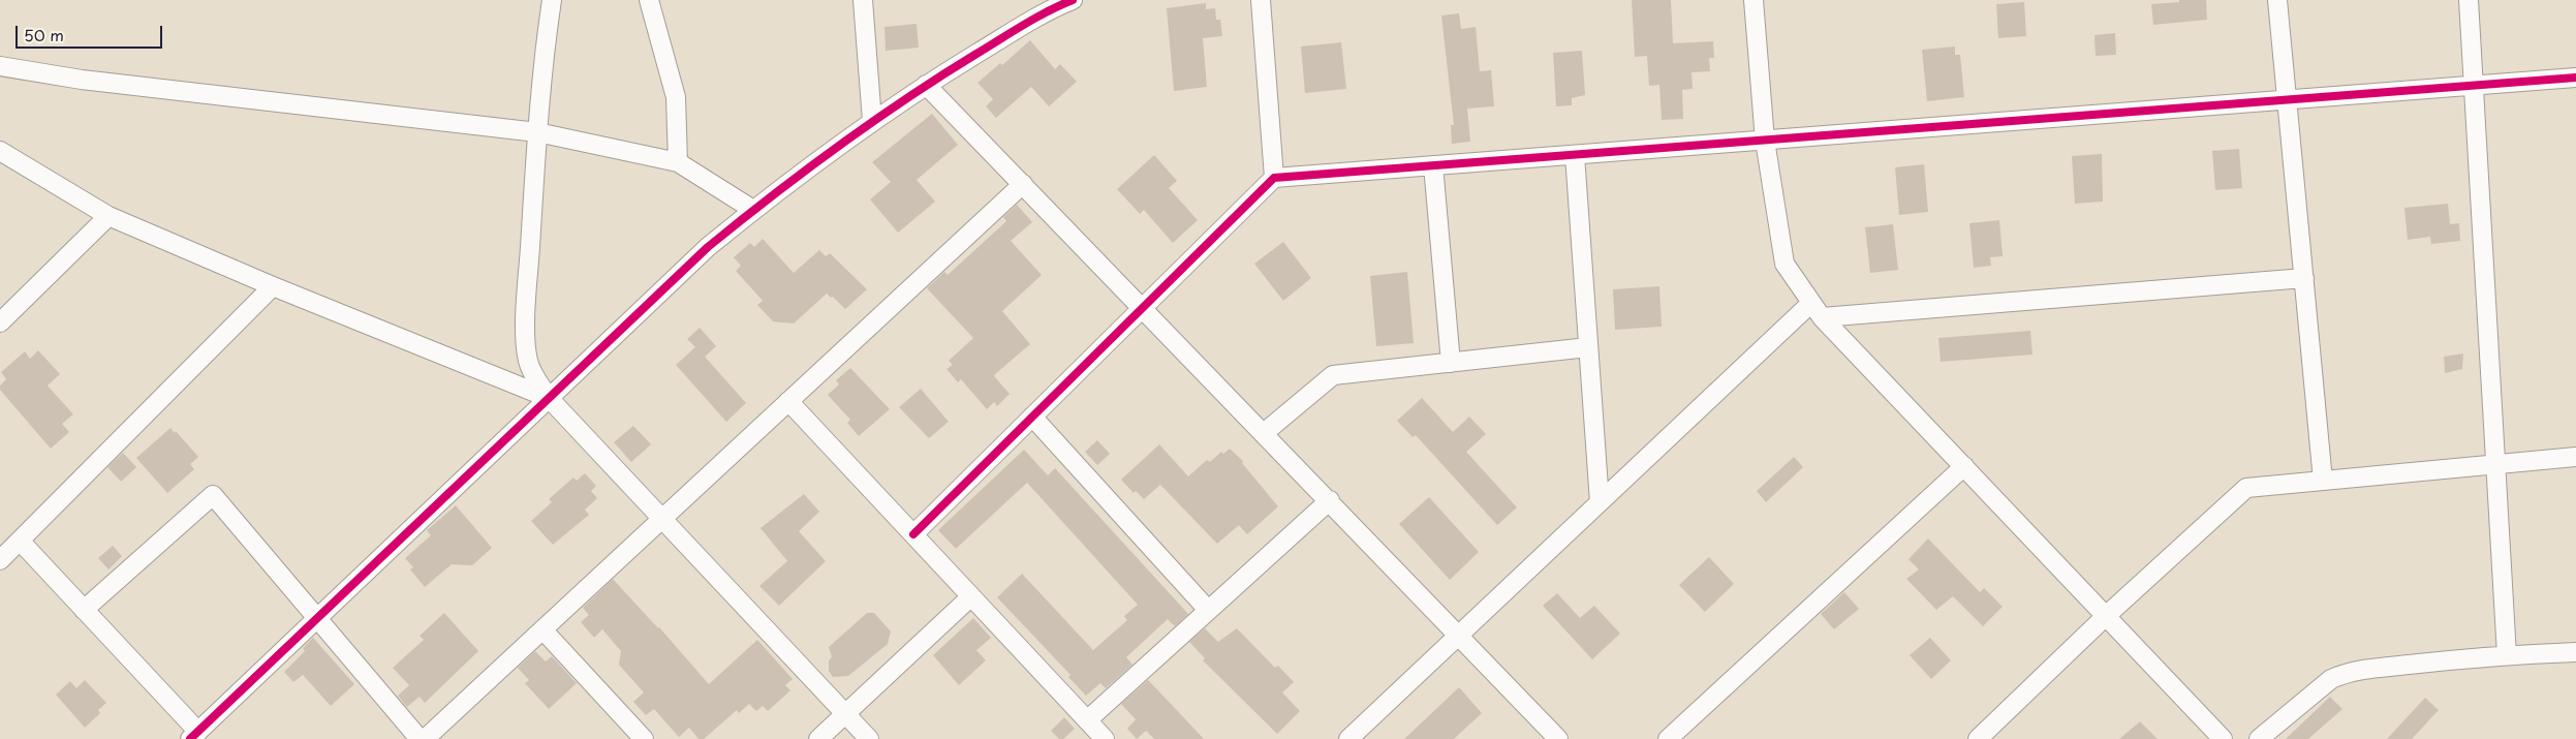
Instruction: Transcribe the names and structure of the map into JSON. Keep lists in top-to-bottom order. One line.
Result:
{"scale_bar":"50 m"}
